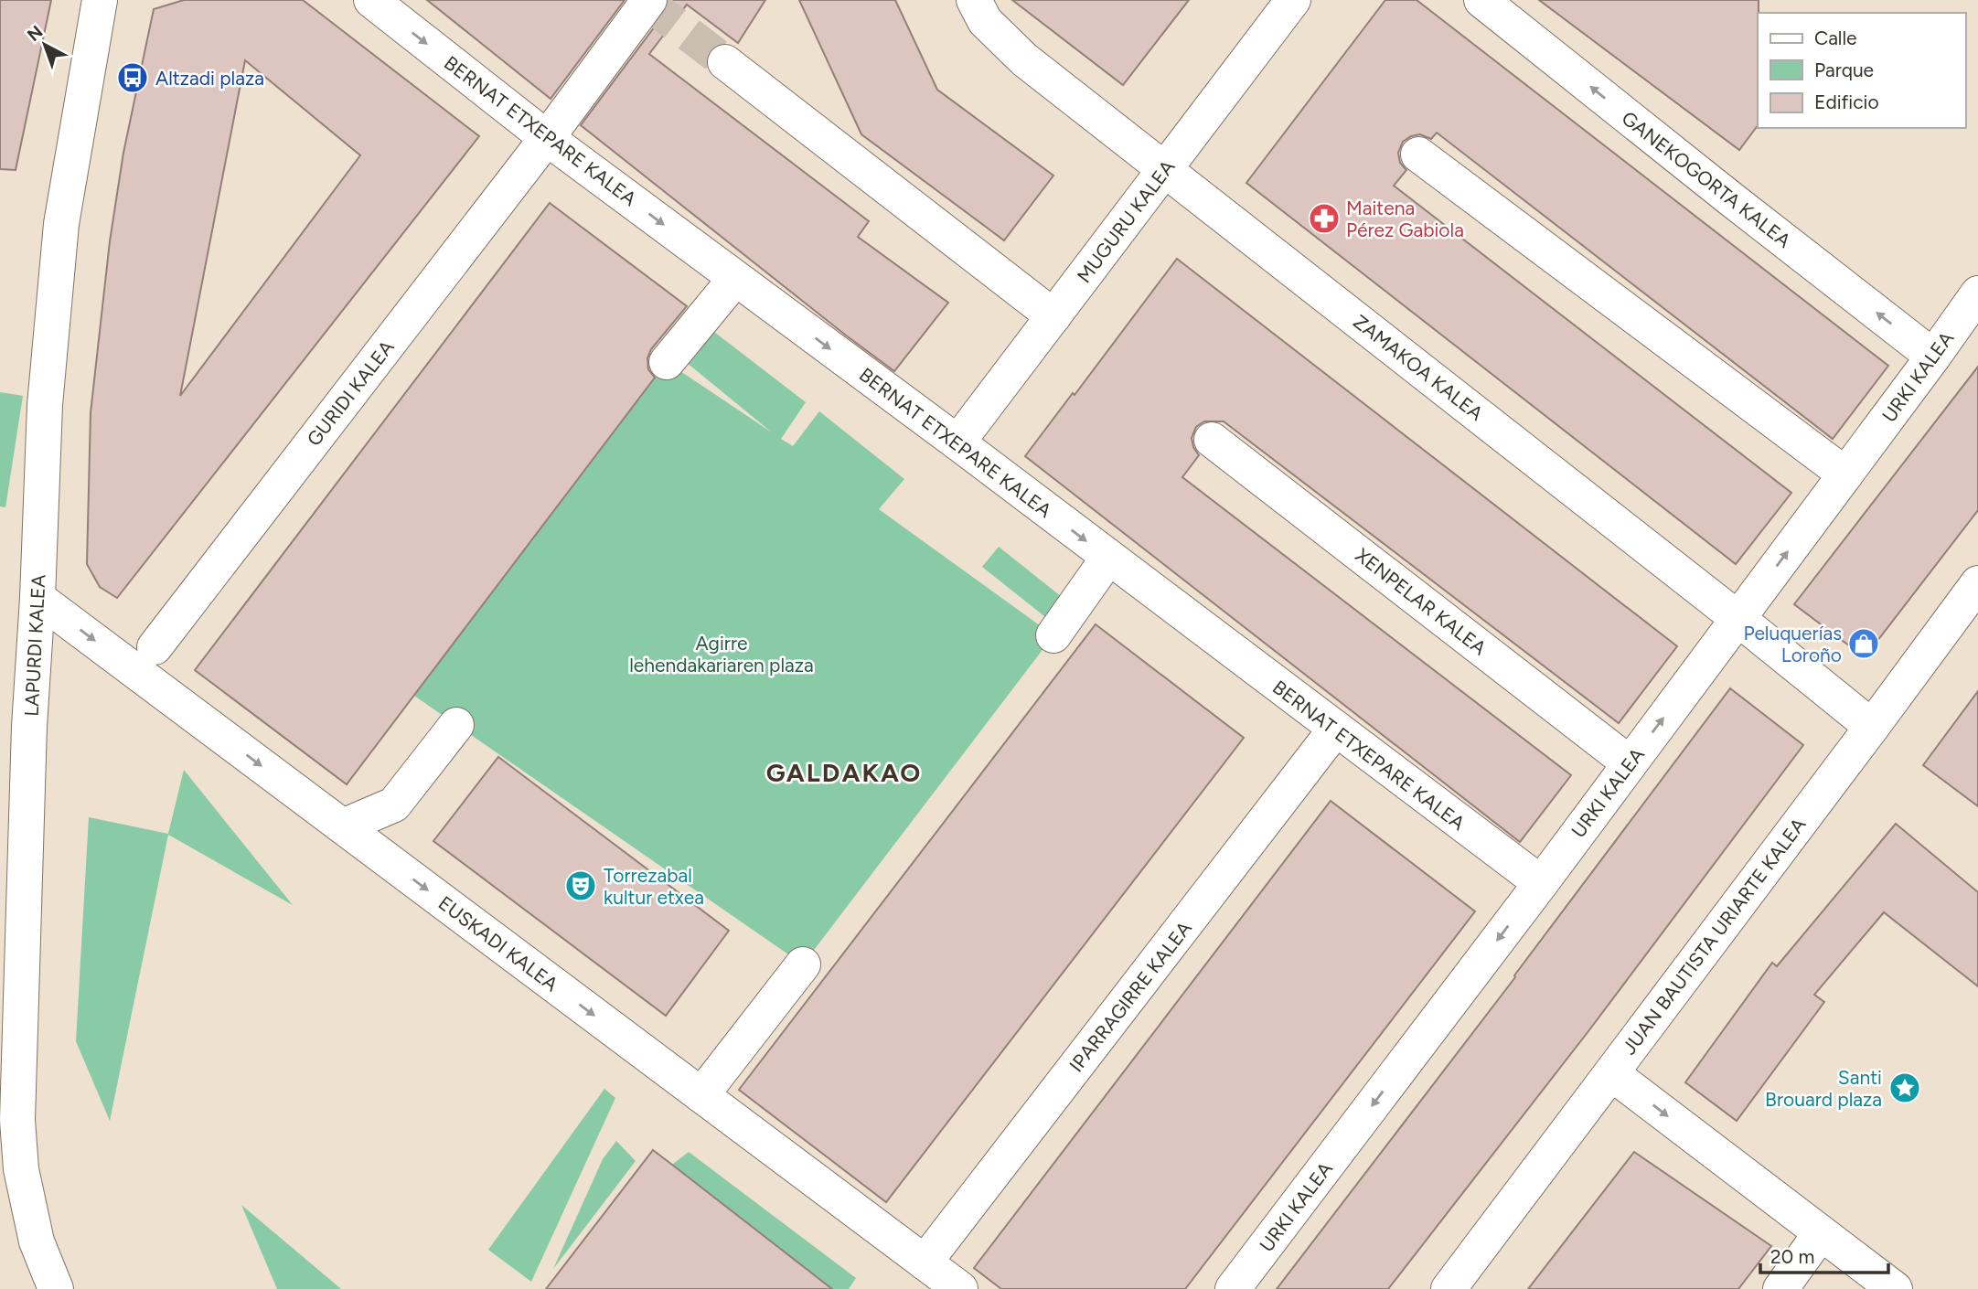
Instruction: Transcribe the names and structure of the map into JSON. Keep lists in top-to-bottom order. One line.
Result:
{"streets":{"street":["BERNAT ETXEPARE KALEA","GANEKOGORTA KALEA","MUGURU KALEA","ZAMAKOA KALEA","URKI KALEA","GURIDI KALEA","XENPELAR KALEA","LAPURDI KALEA","JUAN BAUTISTA URIARTE KALEA","EUSKADI KALEA","IPARRAGIRRE KALEA"]},"crossings":[["BERNAT ETXEPARE KALEA","MUGURU KALEA"],["BERNAT ETXEPARE KALEA","URKI KALEA"],["BERNAT ETXEPARE KALEA","GURIDI KALEA"],["BERNAT ETXEPARE KALEA","IPARRAGIRRE KALEA"],["GANEKOGORTA KALEA","URKI KALEA"],["MUGURU KALEA","ZAMAKOA KALEA"],["ZAMAKOA KALEA","URKI KALEA"],["ZAMAKOA KALEA","JUAN BAUTISTA URIARTE KALEA"],["URKI KALEA","XENPELAR KALEA"],["LAPURDI KALEA","EUSKADI KALEA"],["EUSKADI KALEA","IPARRAGIRRE KALEA"]],"one_way":["EUSKADI KALEA"],"districts":["GALDAKAO"],"parks":["Agirre lehendakariaren plaza"],"places":{"bus stop":["Altzadi plaza"],"pharmacy":["Maitena Pérez Gabiola"],"shop":["Peluquerías Loroño"],"theatre":["Torrezabal kultur etxea"],"place":["Santi Brouard plaza"]},"legend":["Calle","Parque","Edificio"],"scale_bar":"20 m","north":"top left"}
